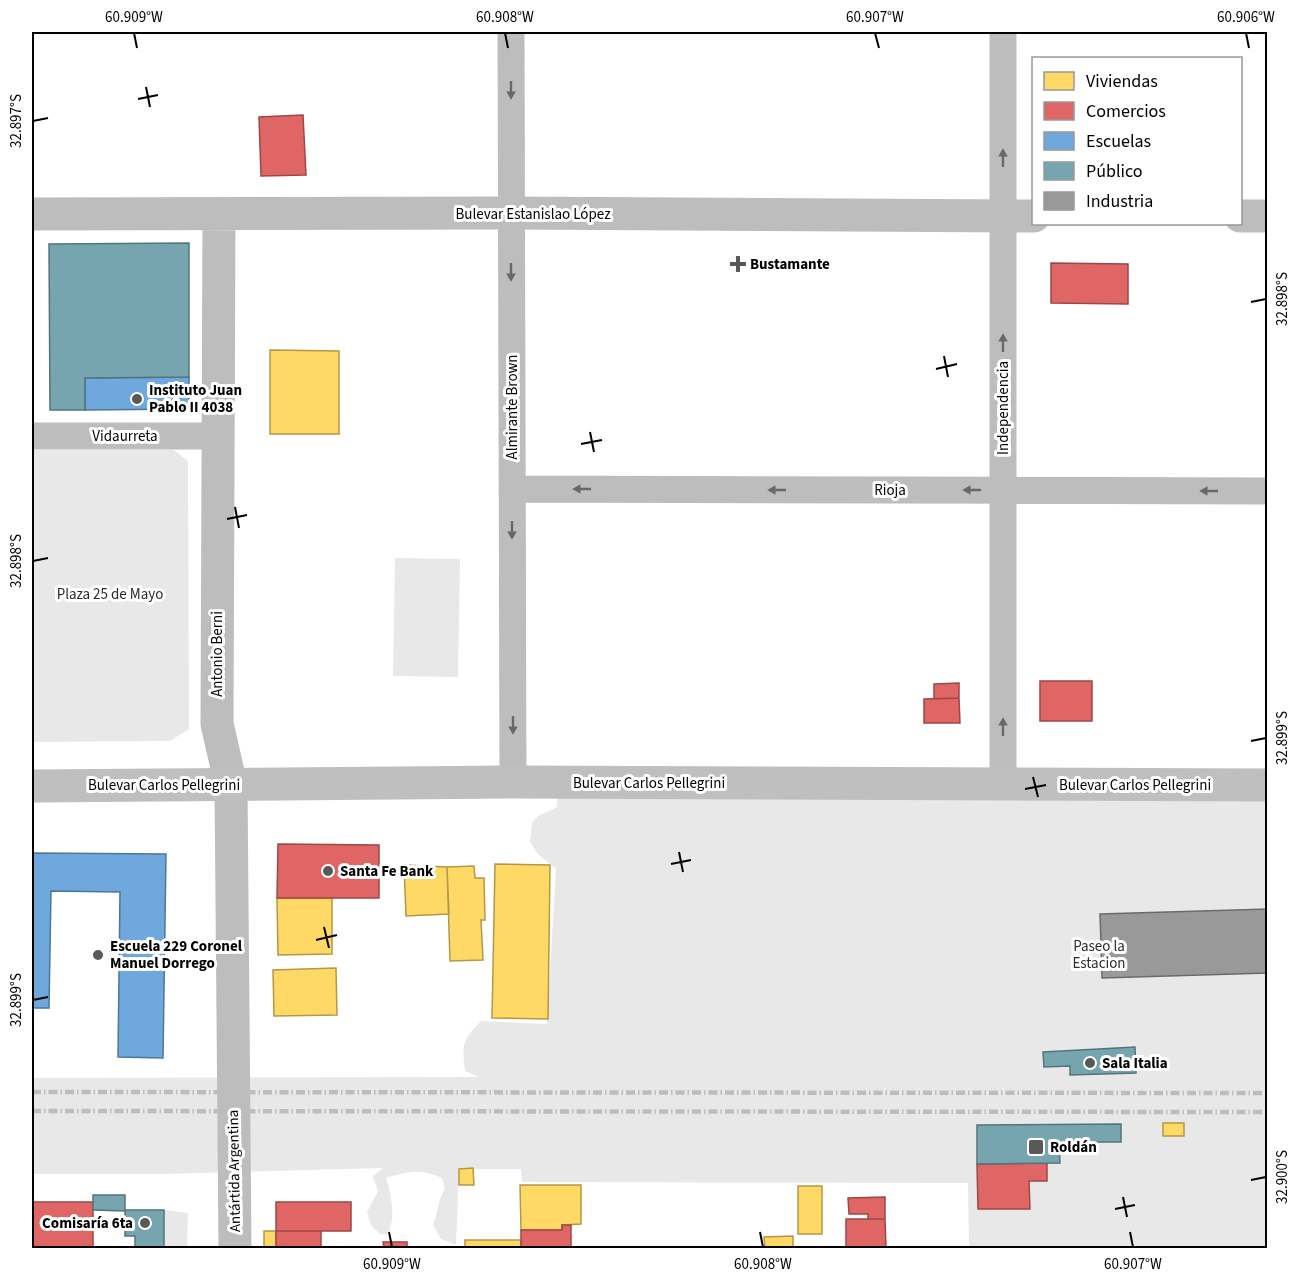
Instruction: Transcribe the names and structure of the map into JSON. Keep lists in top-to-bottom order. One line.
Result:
{"streets":{"main road":["Bulevar Carlos Pellegrini"],"street":["Bulevar Estanislao López","Almirante Brown","Independencia","Vidaurreta","Rioja","Antonio Berni","Antártida Argentina"]},"crossings":[["Bulevar Estanislao López","Almirante Brown"],["Bulevar Estanislao López","Independencia"],["Bulevar Estanislao López","Antonio Berni"],["Almirante Brown","Rioja"],["Almirante Brown","Bulevar Carlos Pellegrini"],["Independencia","Rioja"],["Independencia","Bulevar Carlos Pellegrini"],["Vidaurreta","Antonio Berni"],["Antonio Berni","Bulevar Carlos Pellegrini"],["Antonio Berni","Antártida Argentina"]],"one_way":["Almirante Brown","Independencia","Rioja"],"parks":["Plaza 25 de Mayo","Paseo la Estacion"],"places":{"health":["Bustamante"],"other":["Instituto Juan Pablo II 4038","Santa Fe Bank","Escuela 229 Coronel Manuel Dorrego","Sala Italia","Comisaría 6ta"],"transit":["Roldán"]},"legend":["Viviendas","Comercios","Escuelas","Público","Industria"],"coordinates":["60.909°W","60.908°W","60.907°W","60.906°W","32.897°S","32.898°S","32.899°S","32.900°S"]}
